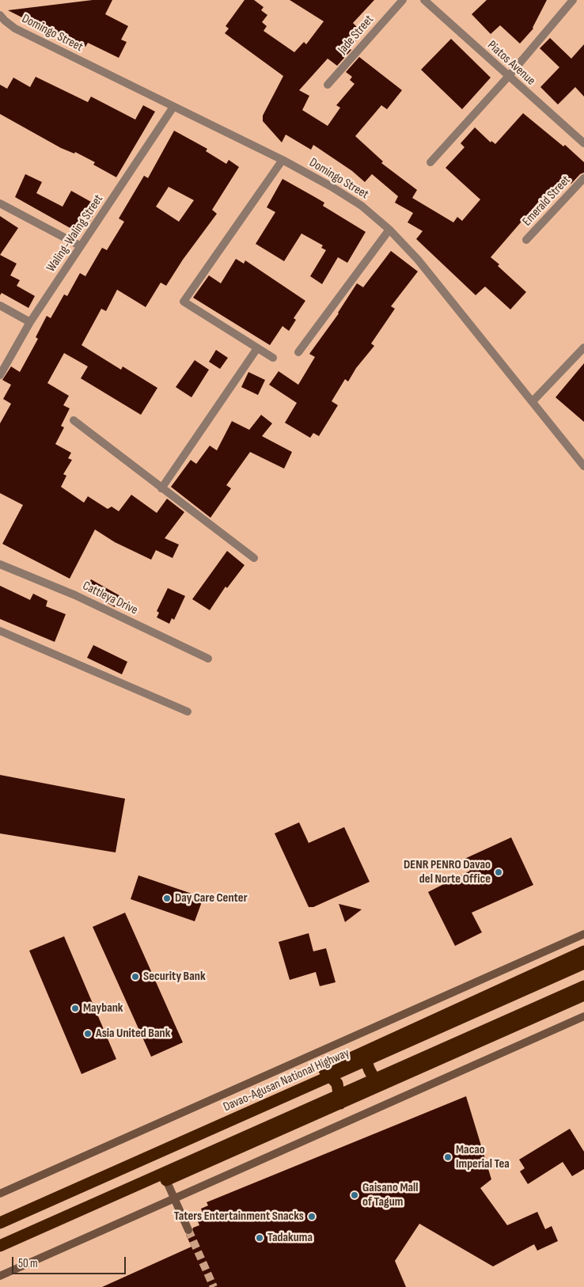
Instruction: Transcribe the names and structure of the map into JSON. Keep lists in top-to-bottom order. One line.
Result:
{"streets":{"highway":["Davao-Agusan National Highway"],"street":["Domingo Street","Jade Street","Piatos Avenue","Emerald Street","Waling-Waling Street","Cattleya Drive"]},"crossings":[["Domingo Street","Waling-Waling Street"]],"places":["DENR PENRO Davao del Norte Office","Day Care Center","Security Bank","Maybank","Asia United Bank","Macao Imperial Tea","Gaisano Mall of Tagum","Taters Entertainment Snacks","Tadakuma"],"scale_bar":"50 m"}
